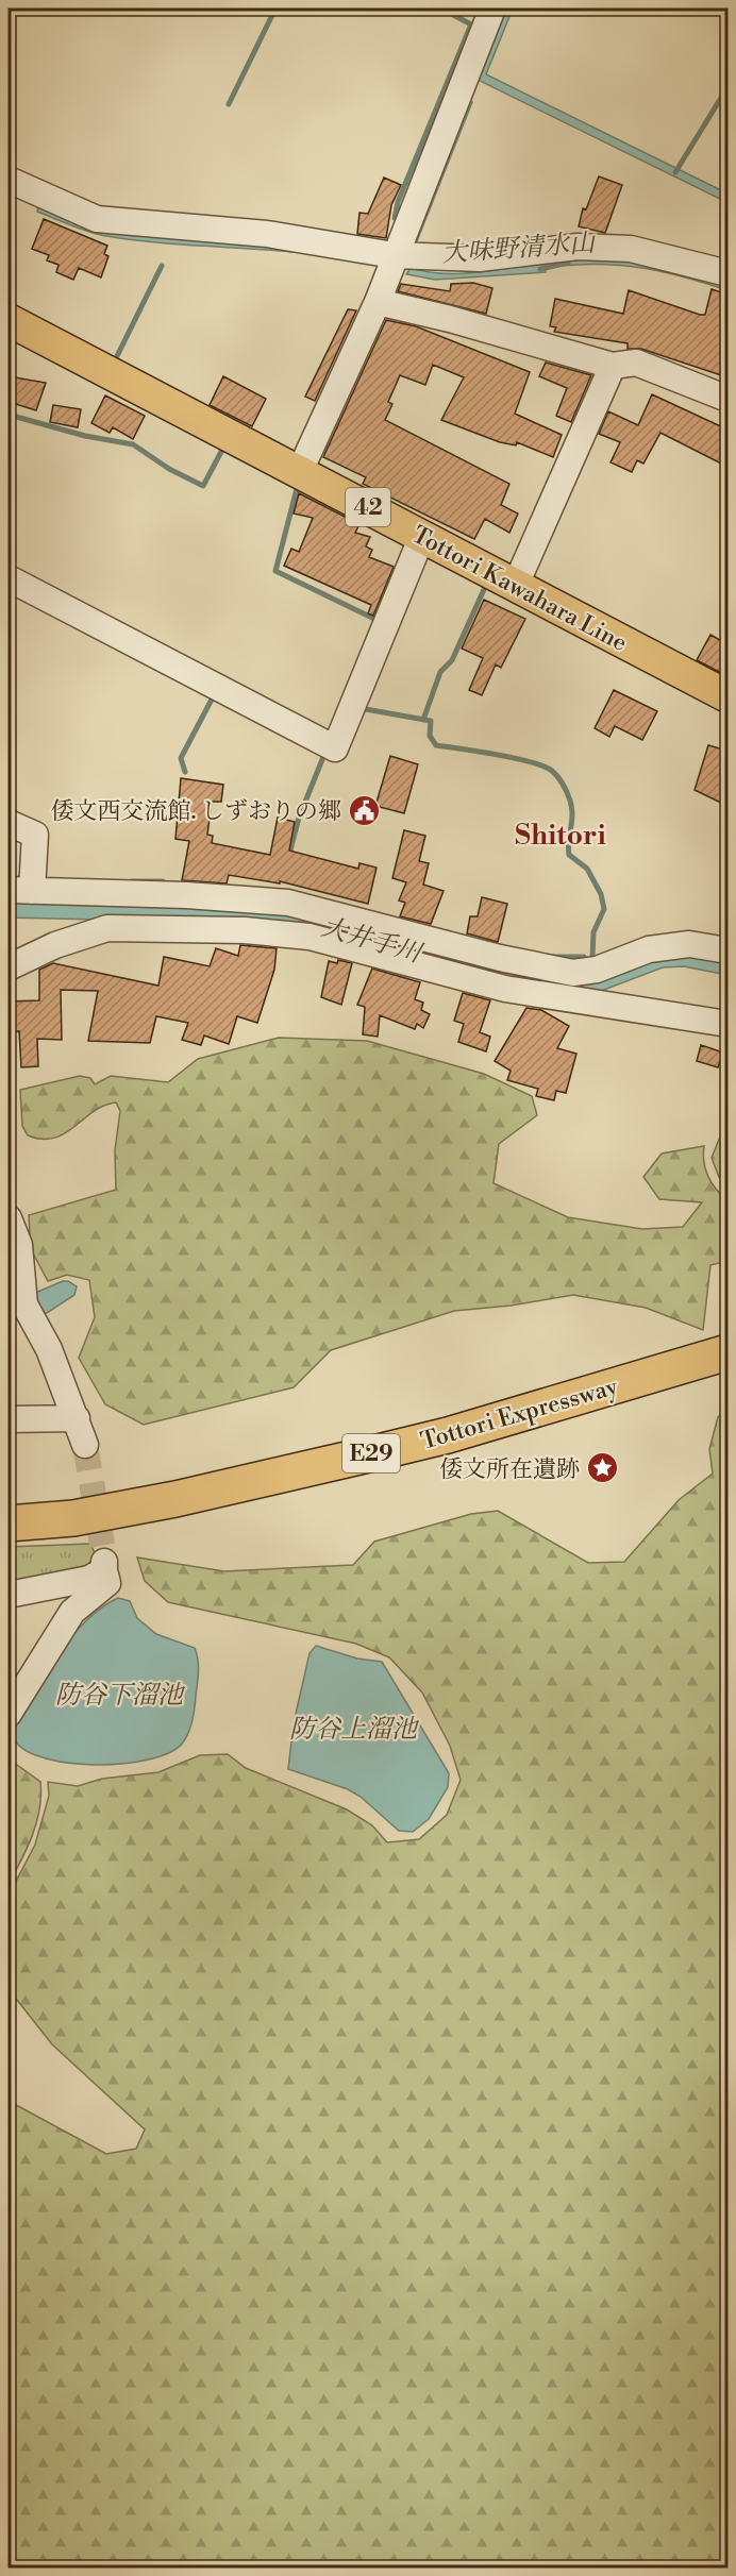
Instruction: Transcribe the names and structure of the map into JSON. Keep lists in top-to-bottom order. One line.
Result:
{"streets":{"highway":["Tottori Expressway","E29"],"main road":["42","Tottori Kawahara Line"]},"districts":["Shitori"],"water":["大味野清水山","大井手川","防谷下溜池","防谷上溜池"],"places":{"public building":["倭文西交流館. しずおりの郷"],"place":["倭文所在遺跡"]}}
